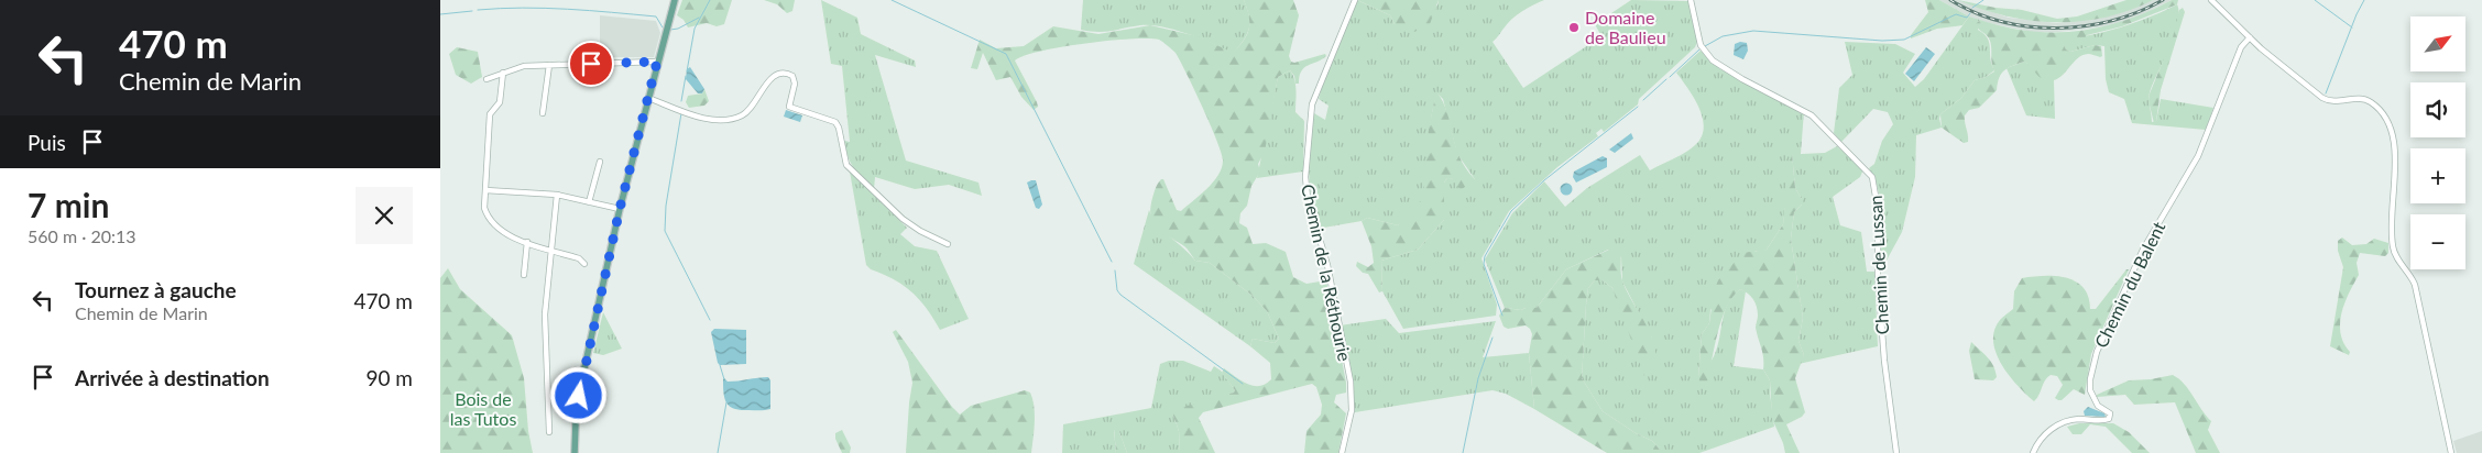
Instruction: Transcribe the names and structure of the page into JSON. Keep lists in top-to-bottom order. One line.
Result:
{"streets":{"street":["Chemin de Lussan","Chemin de la Réthourie","Chemin du Balent"]},"parks":["Bois de las Tutos"],"places":["Domaine de Baulieu"],"north":"top right","page":{"turn":["470 m","Chemin de Marin"],"map_buttons":["+","−"],"then":"Puis","heading":["7 min","560 m · 20:13"],"list":[{"name":"Tournez à gauche","note":"Chemin de Marin","value":"470 m"},{"name":"Arrivée à destination","value":"90 m"}]}}
